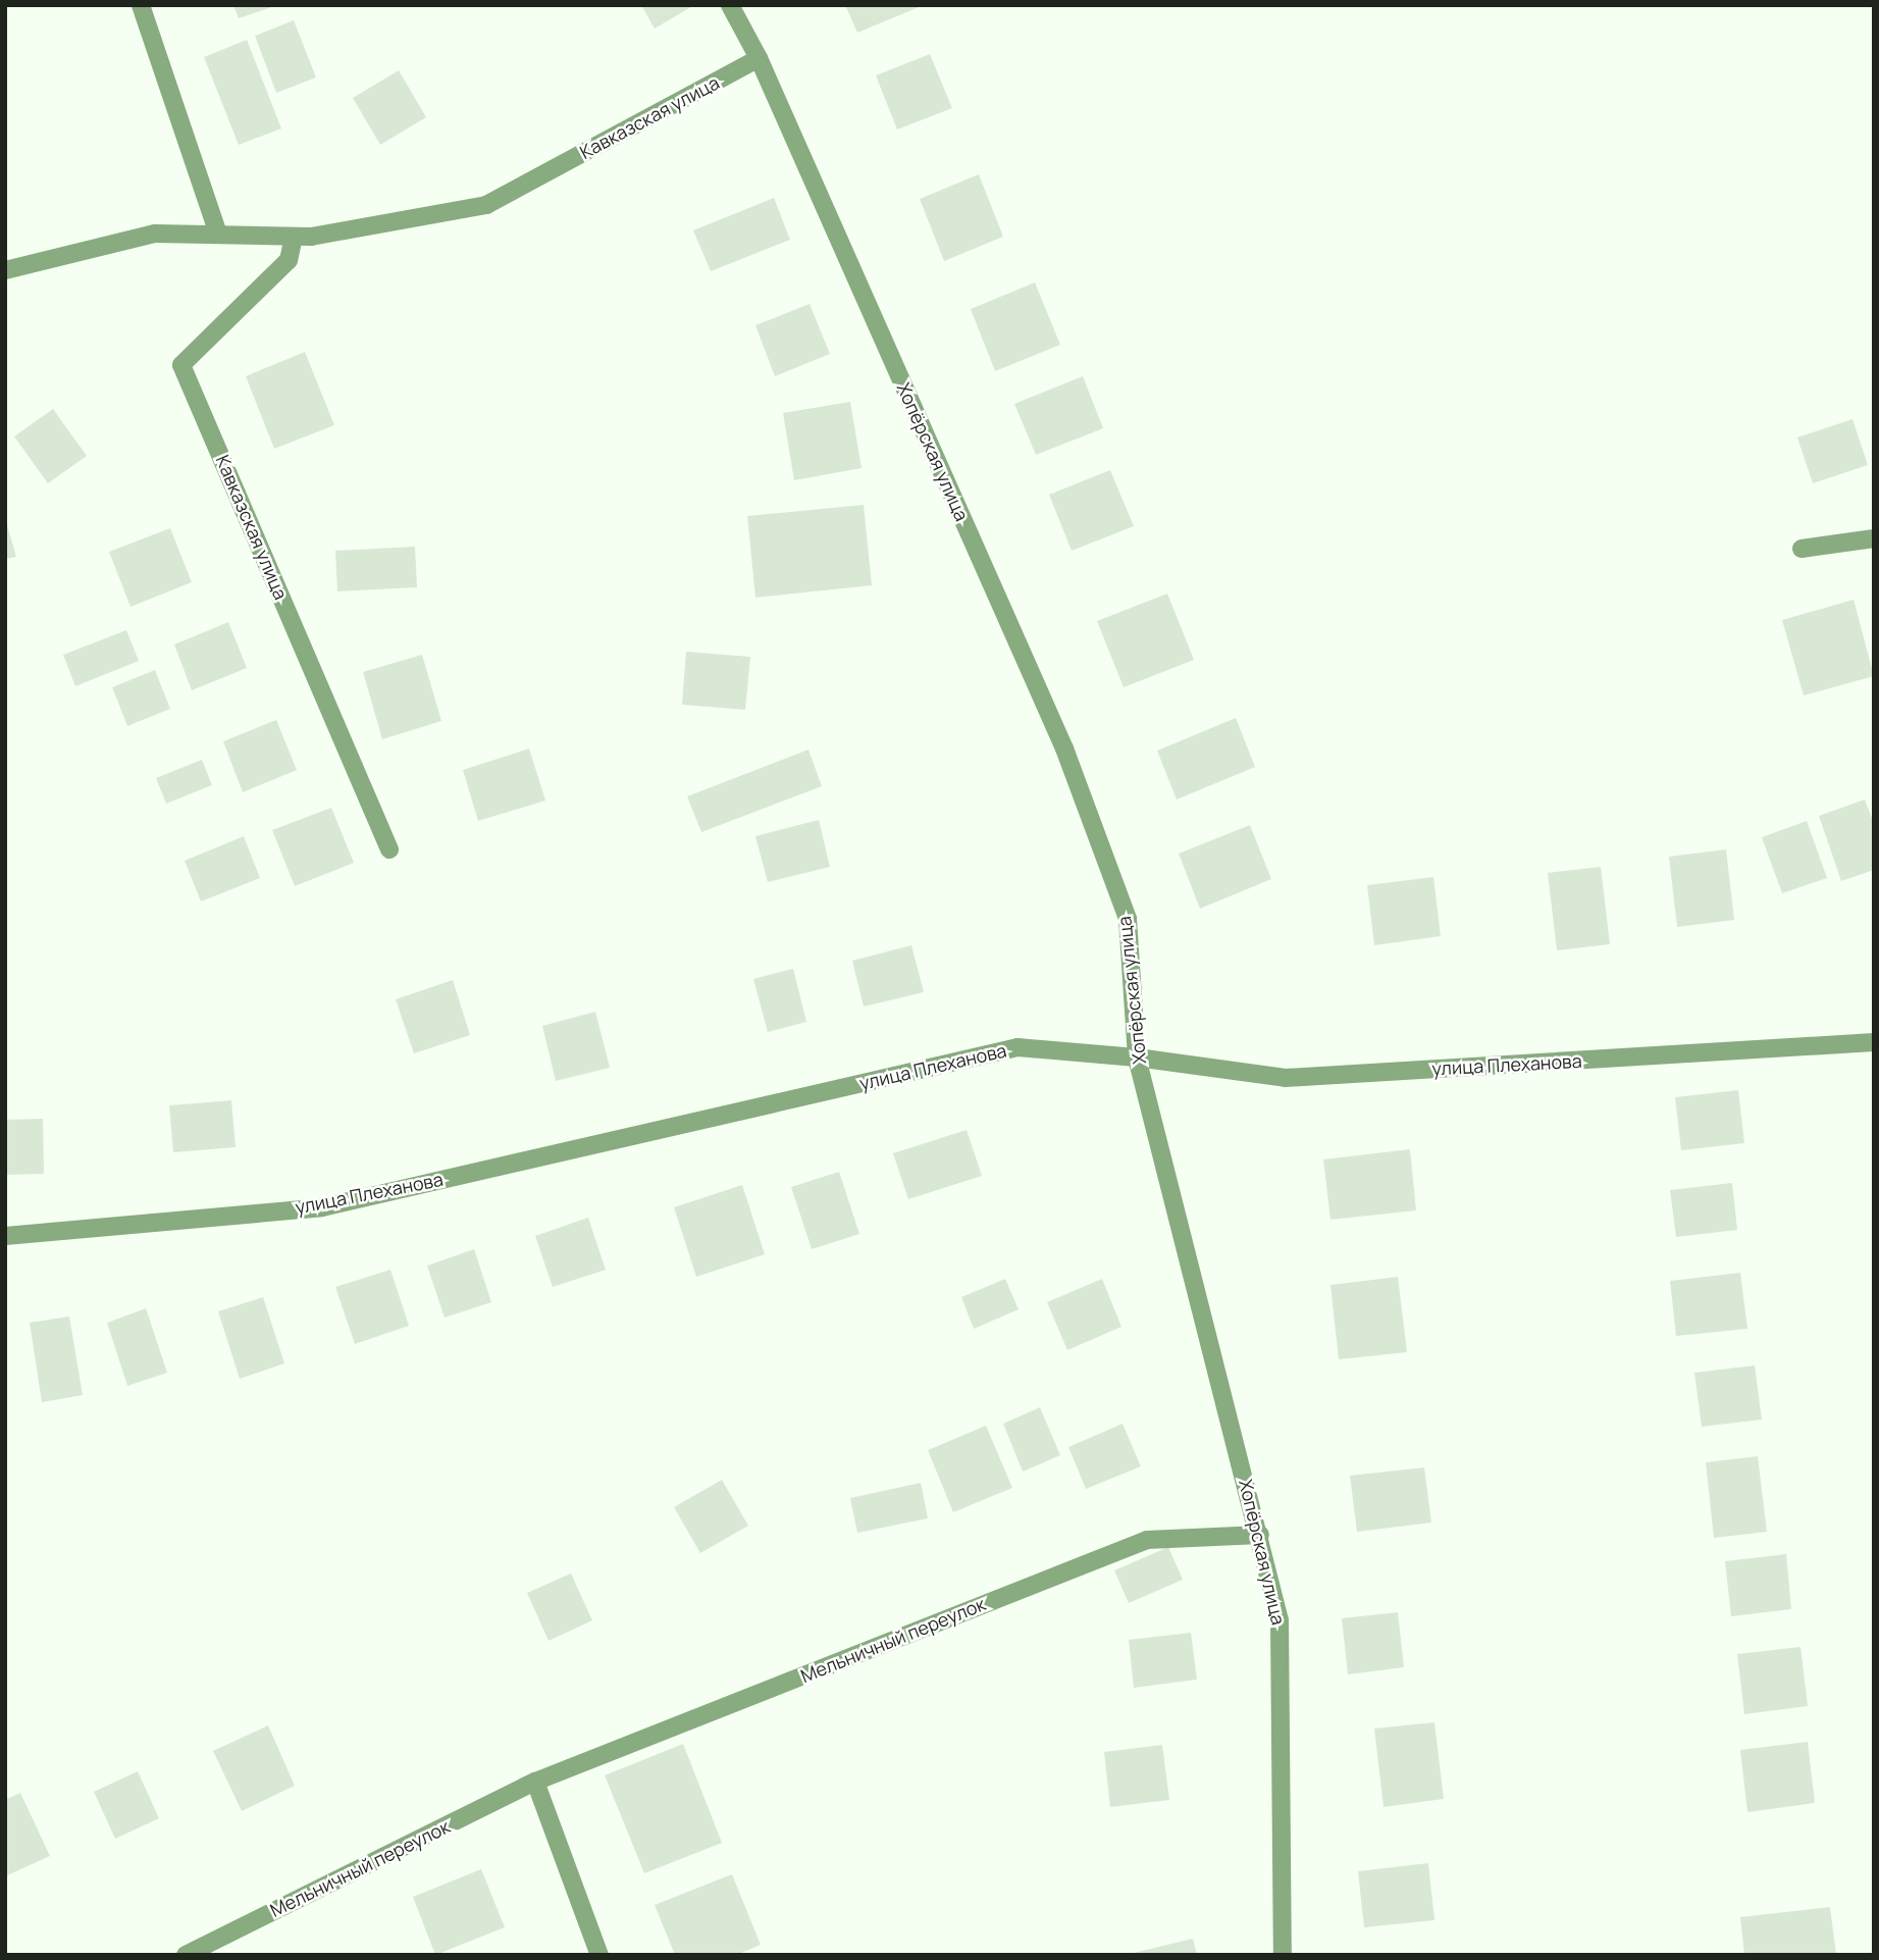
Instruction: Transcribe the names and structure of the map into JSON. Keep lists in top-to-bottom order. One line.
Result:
{"streets":{"street":["Кавказская улица","Хопёрская улица","улица Плеханова","Мельничный переулок"]},"crossings":[["Кавказская улица","Хопёрская улица"],["Хопёрская улица","улица Плеханова"],["Хопёрская улица","Мельничный переулок"]]}
